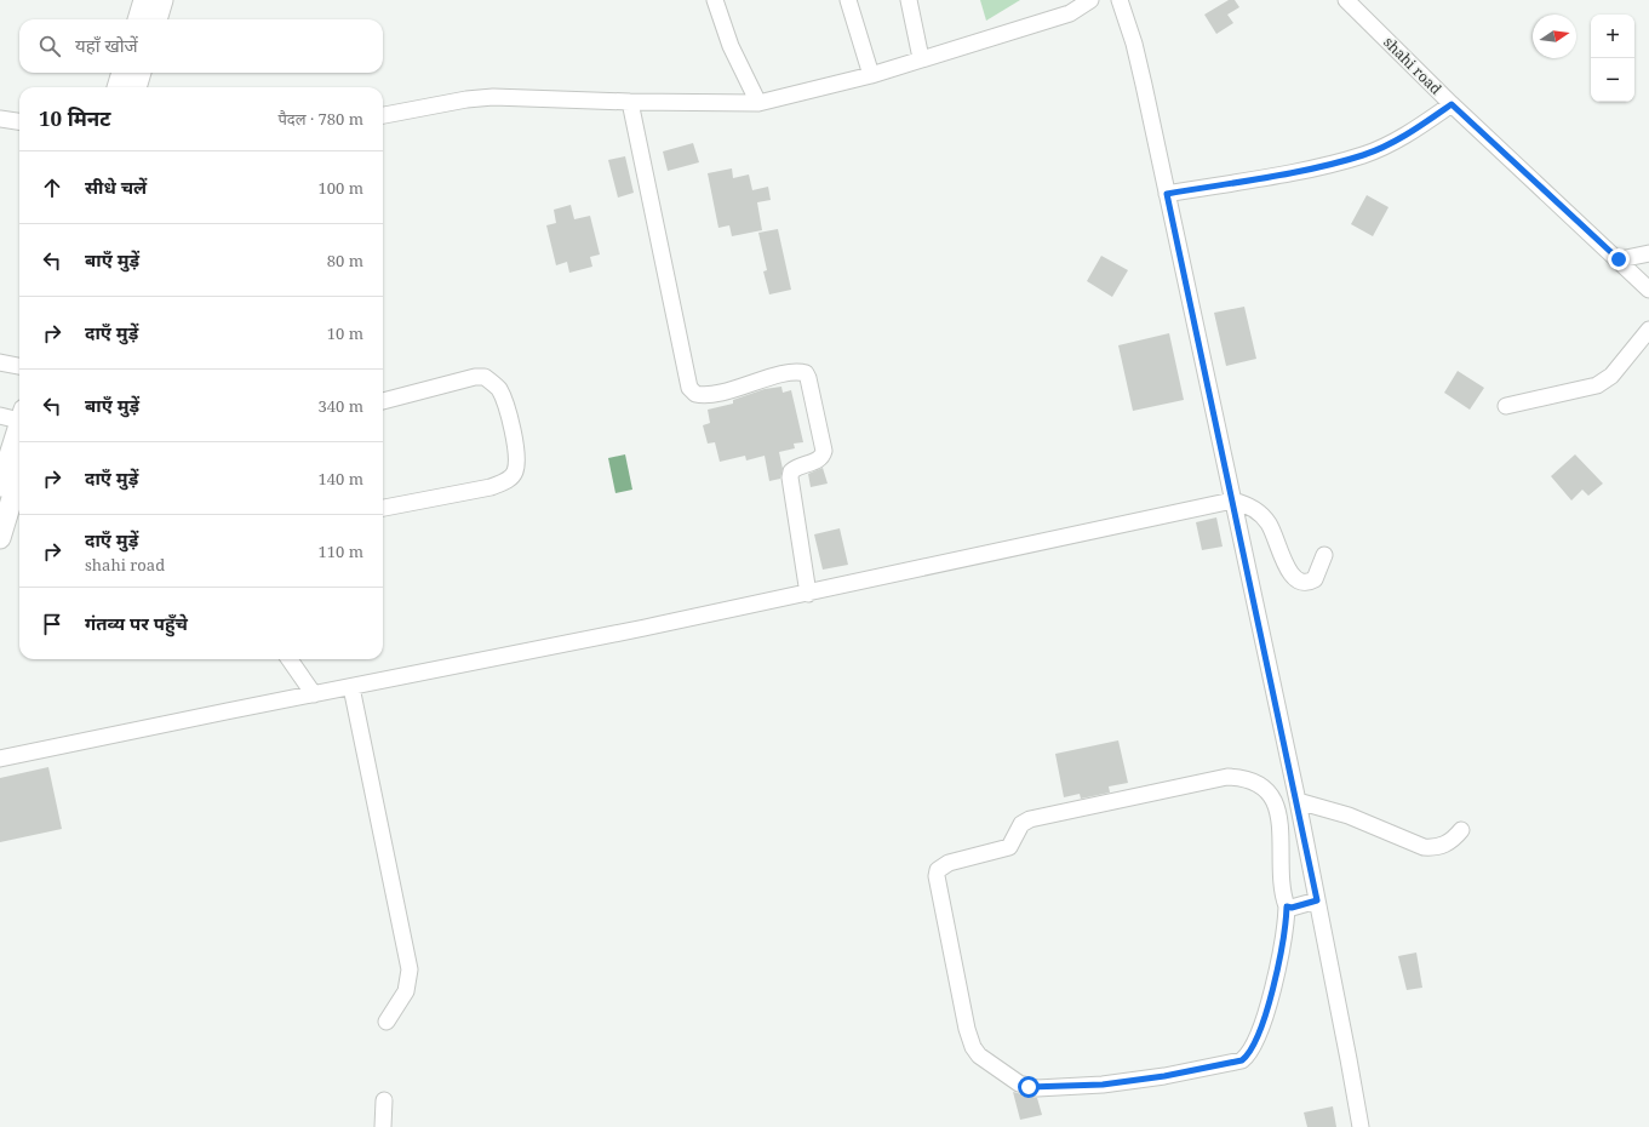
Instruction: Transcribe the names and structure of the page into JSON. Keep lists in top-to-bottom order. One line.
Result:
{"streets":{"street":["shahi road"]},"north":"right","page":{"map_buttons":["+","−"],"search":"यहाँ खोजें","heading":["10 मिनट","पैदल · 780 m"],"list":[["सीधे चलें","100 m"],["बाएँ मुड़ें","80 m"],["दाएँ मुड़ें","10 m"],["बाएँ मुड़ें","340 m"],["दाएँ मुड़ें","140 m"],["दाएँ मुड़ें","shahi road","110 m"],"गंतव्य पर पहुँचे"]}}
